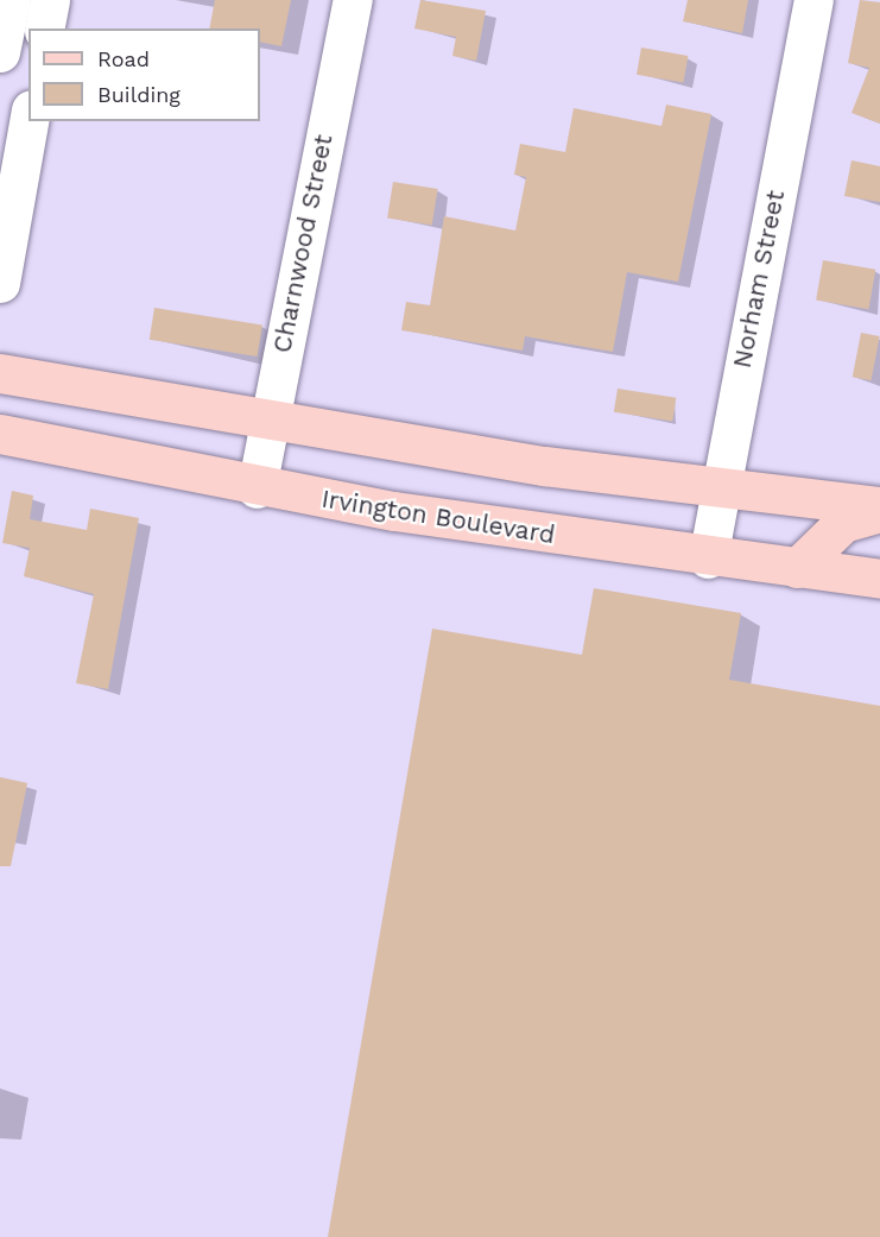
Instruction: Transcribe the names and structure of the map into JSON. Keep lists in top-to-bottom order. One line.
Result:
{"streets":{"main road":["Irvington Boulevard"],"street":["Charnwood Street","Norham Street"]},"crossings":[["Charnwood Street","Irvington Boulevard"],["Norham Street","Irvington Boulevard"]],"legend":["Road","Building"]}
